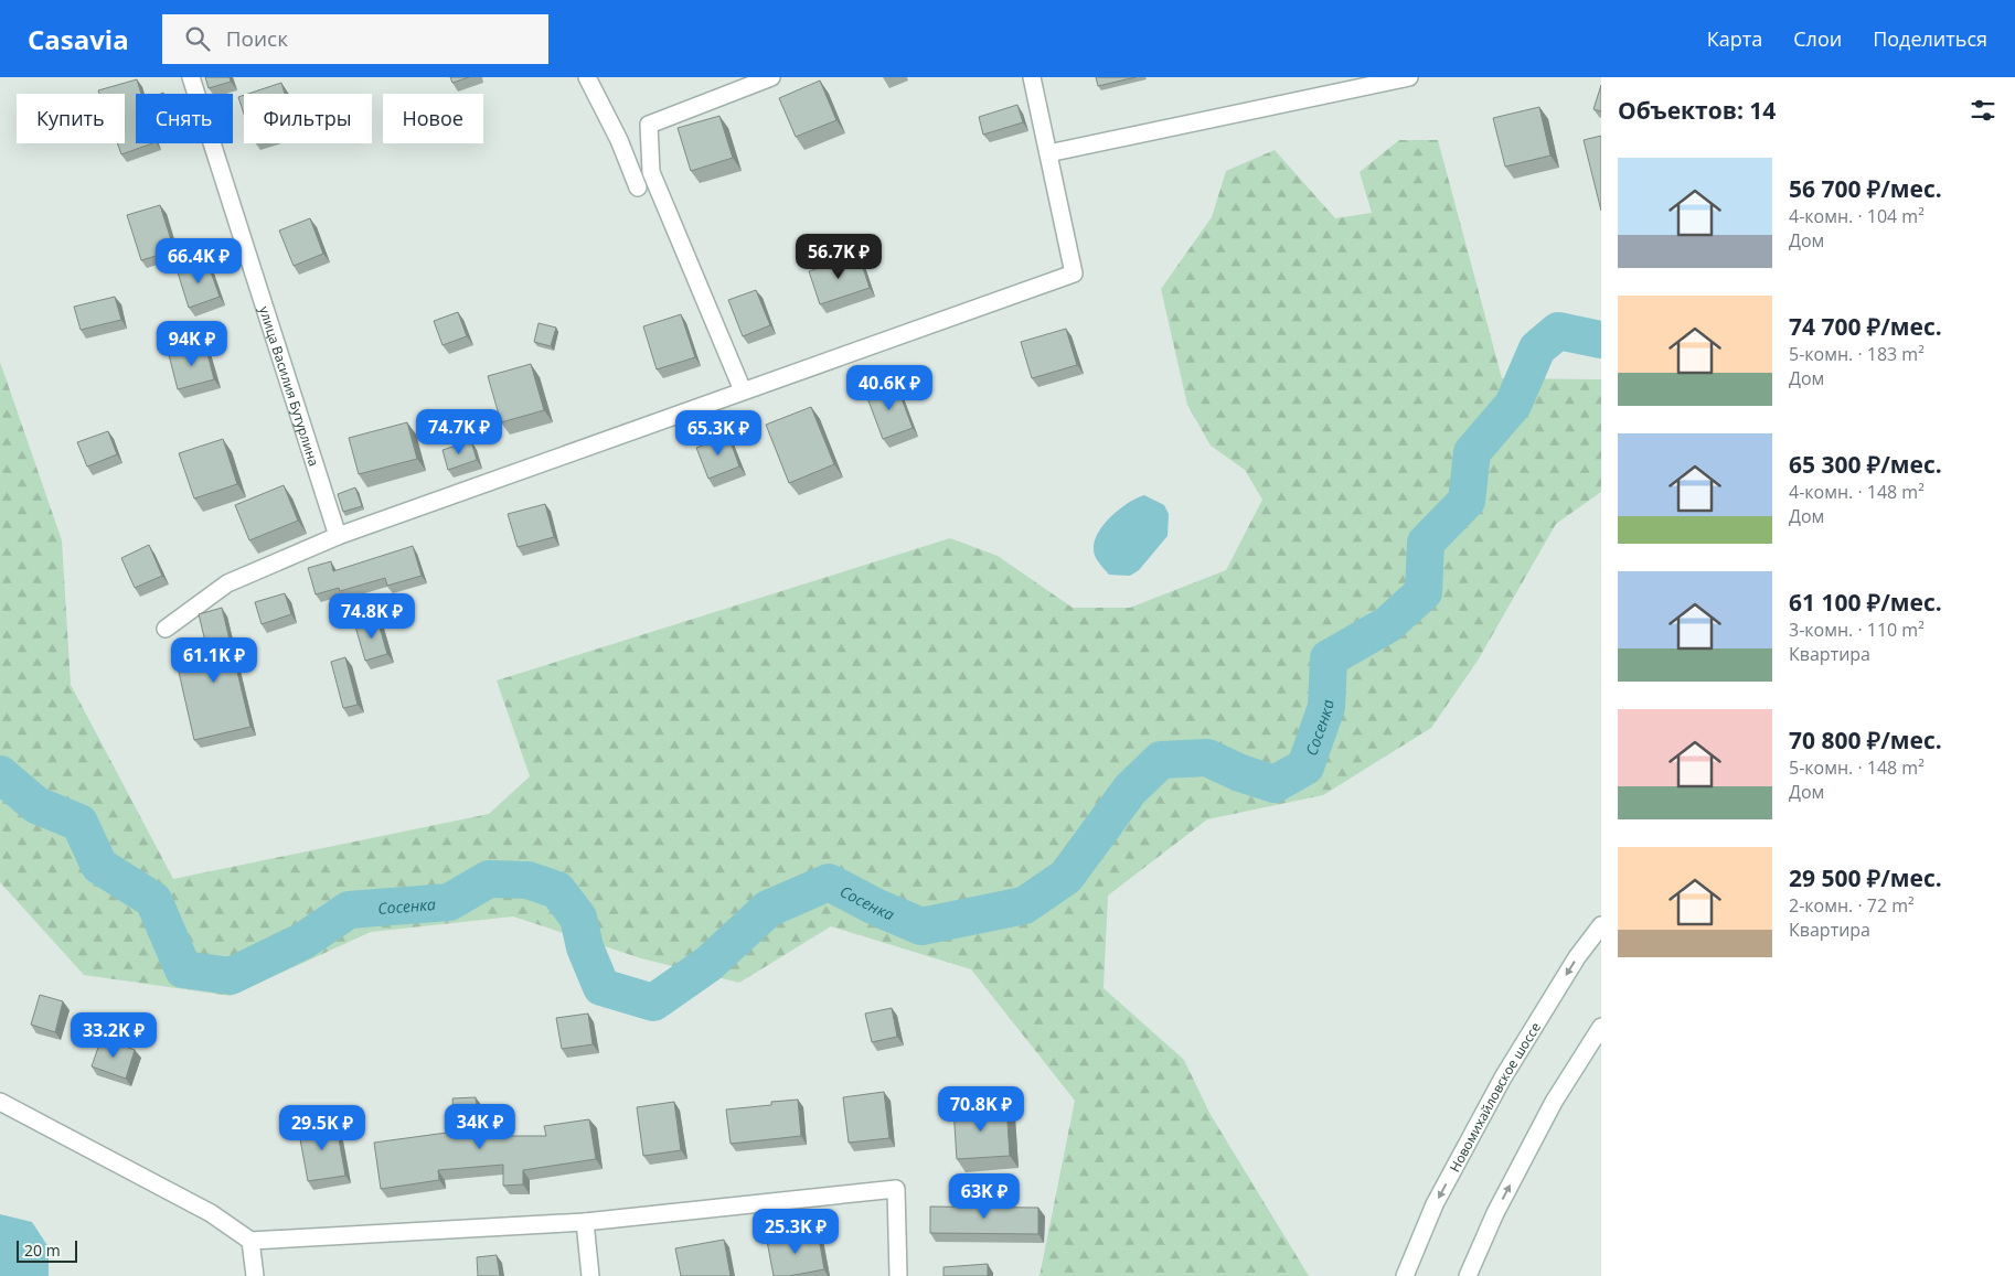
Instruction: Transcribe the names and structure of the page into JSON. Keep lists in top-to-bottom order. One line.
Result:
{"streets":{"street":["улица Василия Бутурлина","Новомихайловское шоссе"]},"water":["Сосенка"],"scale_bar":"20 m","page":{"header":"Casavia","search":"Поиск","nav":["Карта","Слои","Поделиться"],"heading":"Объектов: 14","chip":["Купить","Снять","Фильтры","Новое"],"list":[{"name":"56 700 ₽/мес.","note":"4-комн. · 104 m² · Дом"},{"name":"74 700 ₽/мес.","note":"5-комн. · 183 m² · Дом"},{"name":"65 300 ₽/мес.","note":"4-комн. · 148 m² · Дом"},{"name":"61 100 ₽/мес.","note":"3-комн. · 110 m² · Квартира"},{"name":"70 800 ₽/мес.","note":"5-комн. · 148 m² · Дом"},{"name":"29 500 ₽/мес.","note":"2-комн. · 72 m² · Квартира"}],"price":["56.7K ₽","66.4K ₽","94K ₽","40.6K ₽","74.7K ₽","65.3K ₽","74.8K ₽","61.1K ₽","33.2K ₽","70.8K ₽","34K ₽","29.5K ₽","63K ₽","25.3K ₽"],"scale":"20 m"}}
